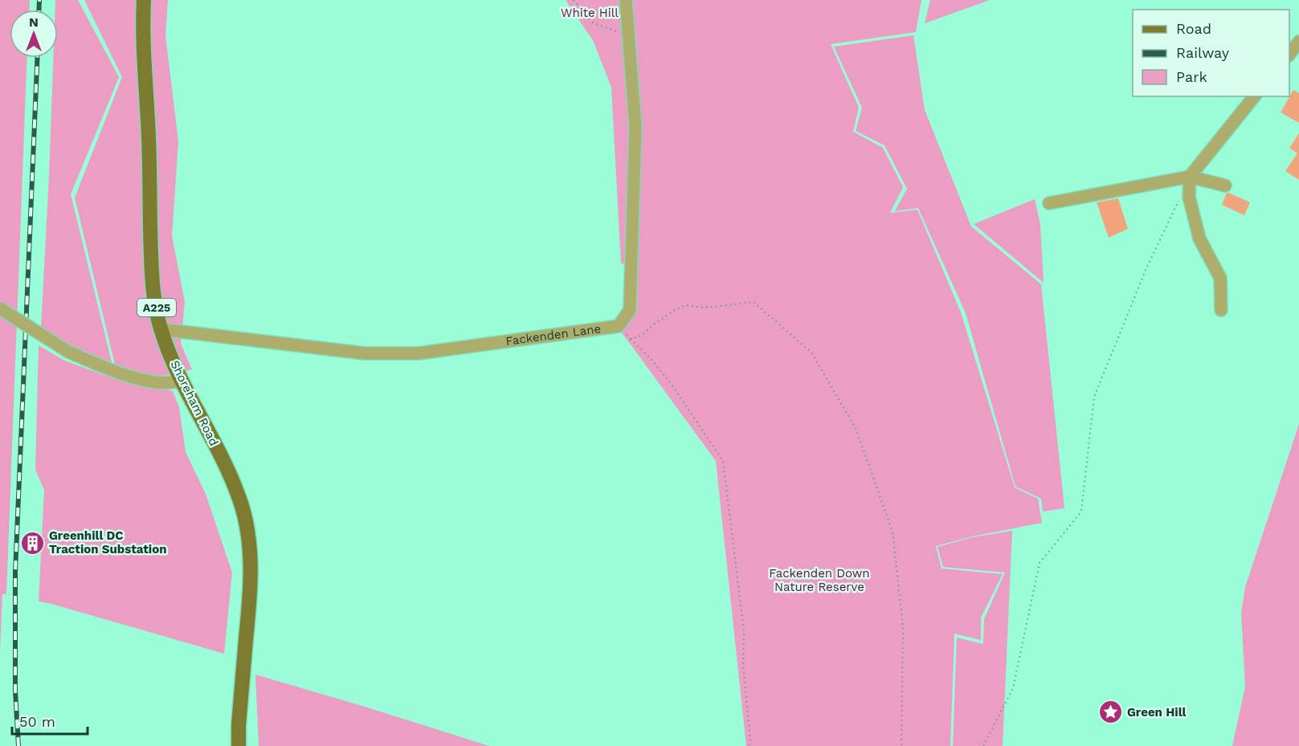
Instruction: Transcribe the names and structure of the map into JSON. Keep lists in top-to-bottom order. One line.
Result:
{"streets":{"main road":["A225","Shoreham Road"],"street":["Fackenden Lane"]},"crossings":[["Fackenden Lane","Shoreham Road"]],"parks":["White Hill","Fackenden Down Nature Reserve"],"places":{"building":["Greenhill DC Traction Substation"],"place":["Green Hill"]},"legend":["Road","Railway","Park"],"scale_bar":"50 m","north":"top"}
